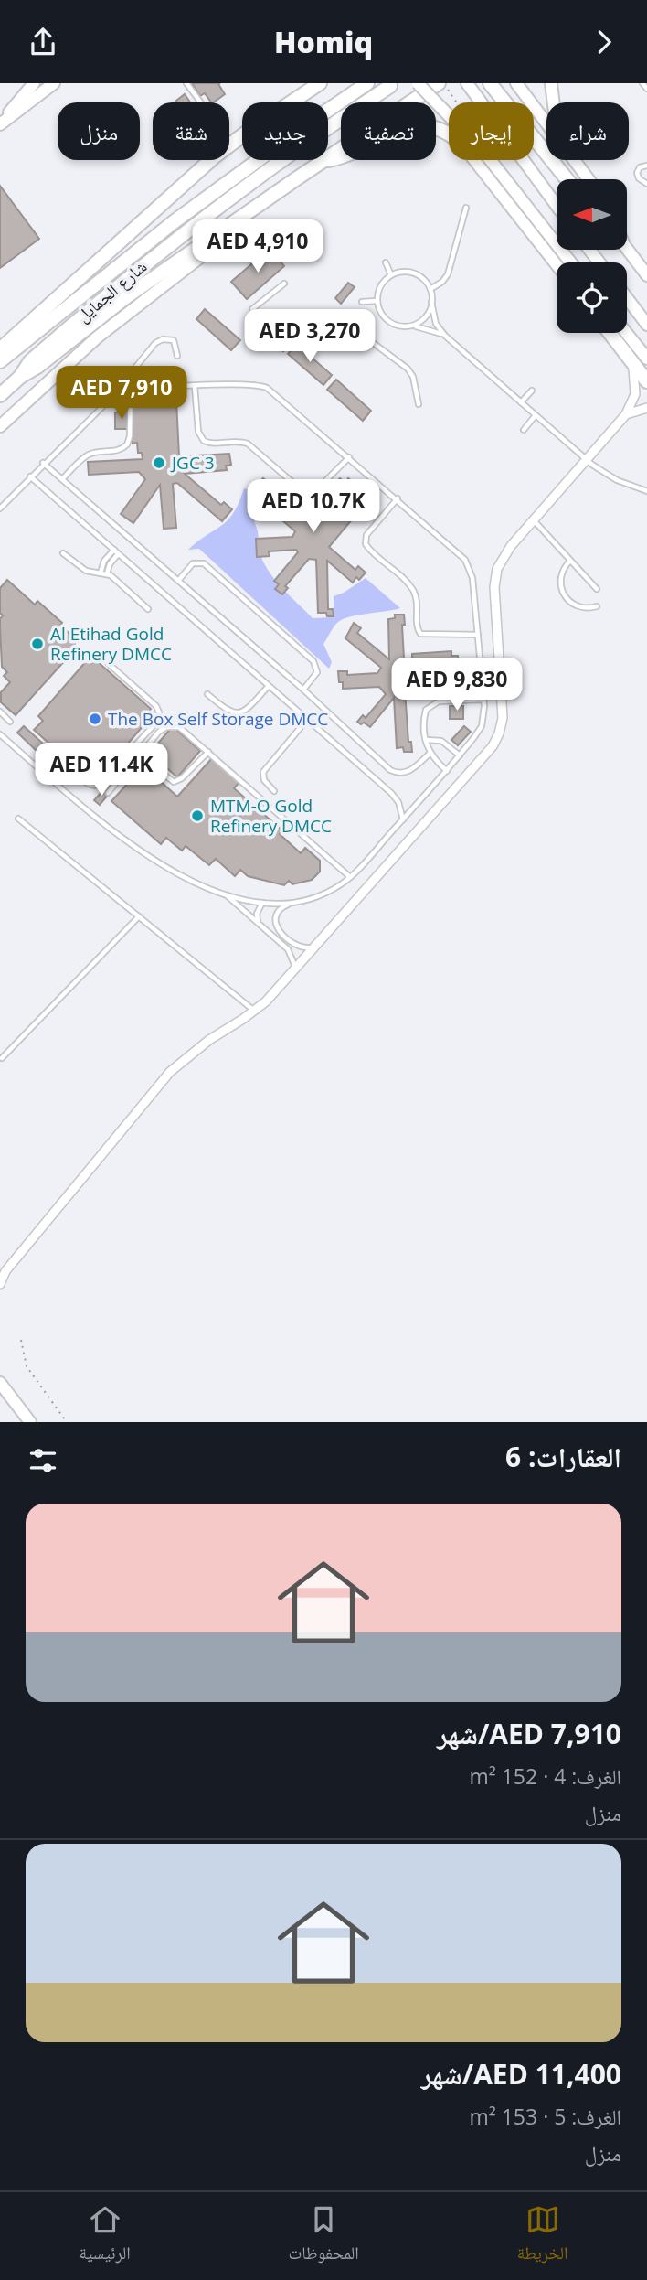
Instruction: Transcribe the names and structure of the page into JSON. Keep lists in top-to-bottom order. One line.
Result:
{"streets":{"main road":["شارع الجمايل"]},"places":["JGC 3","Al Etihad Gold Refinery DMCC","The Box Self Storage DMCC","MTM-O Gold Refinery DMCC"],"north":"left","page":{"header":"Homiq","chip":["شراء","إيجار","تصفية","جديد","شقة","منزل"],"price":["AED 4,910","AED 3,270","AED 7,910","AED 10.7K","AED 9,830","AED 11.4K"],"heading":"العقارات: 6","list":[{"name":"AED 7,910/شهر","note":"الغرف: 4 · 152 m² · منزل"},{"name":"AED 11,400/شهر","note":"الغرف: 5 · 153 m² · منزل"}],"tabs":["الخريطة","المحفوظات","الرئيسية"]}}
